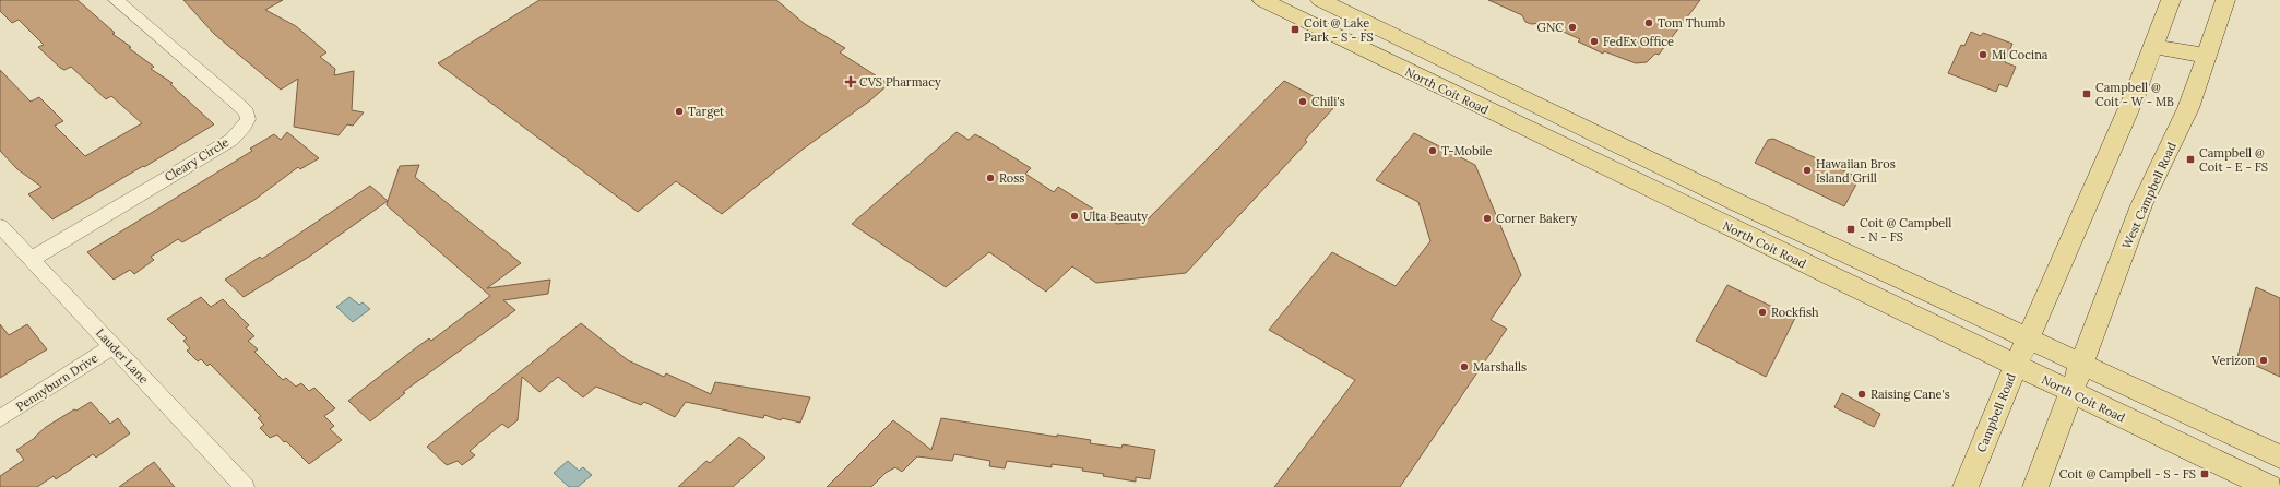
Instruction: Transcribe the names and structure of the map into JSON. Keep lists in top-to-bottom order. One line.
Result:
{"streets":{"main road":["North Coit Road","West Campbell Road","Campbell Road"],"street":["Cleary Circle","Lauder Lane","Pennyburn Drive"]},"crossings":[["North Coit Road","West Campbell Road"],["North Coit Road","Campbell Road"],["Cleary Circle","Lauder Lane"],["Lauder Lane","Pennyburn Drive"]],"places":{"other":["Tom Thumb","GNC","FedEx Office","Mi Cocina","Chili's","Target","T-Mobile","Hawaiian Bros Island Grill","Ross","Ulta Beauty","Corner Bakery","Rockfish","Verizon","Marshalls","Raising Cane's"],"transit":["Coit @ Lake Park - S - FS","Campbell @ Coit - W - MB","Campbell @ Coit - E - FS","Coit @ Campbell - N - FS","Coit @ Campbell - S - FS"],"health":["CVS Pharmacy"]}}
